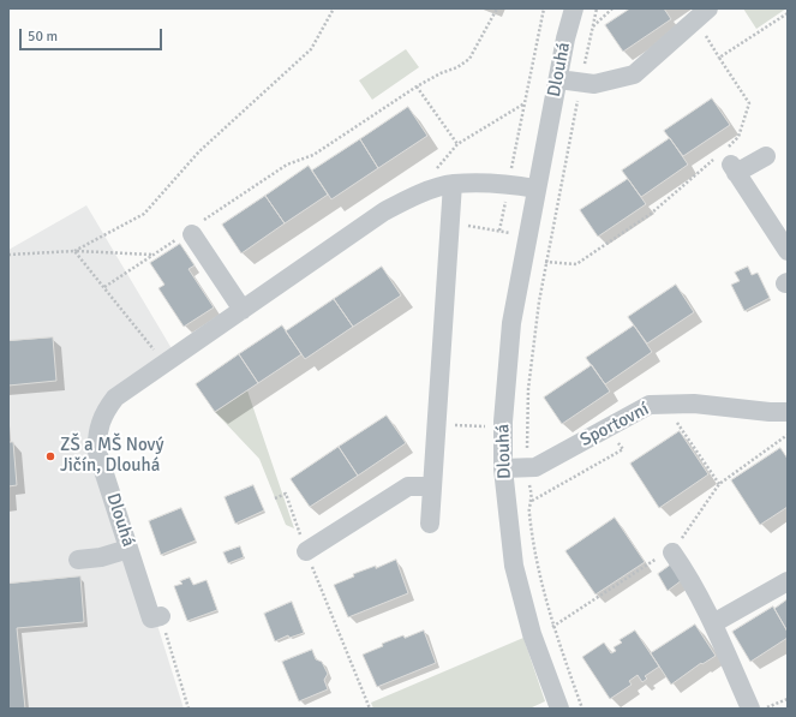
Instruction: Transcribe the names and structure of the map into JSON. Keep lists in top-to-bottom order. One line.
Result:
{"streets":{"street":["Dlouhá","Sportovní"]},"crossings":[["Dlouhá","Sportovní"]],"places":["ZŠ a MŠ Nový Jičín, Dlouhá"],"scale_bar":"50 m"}
